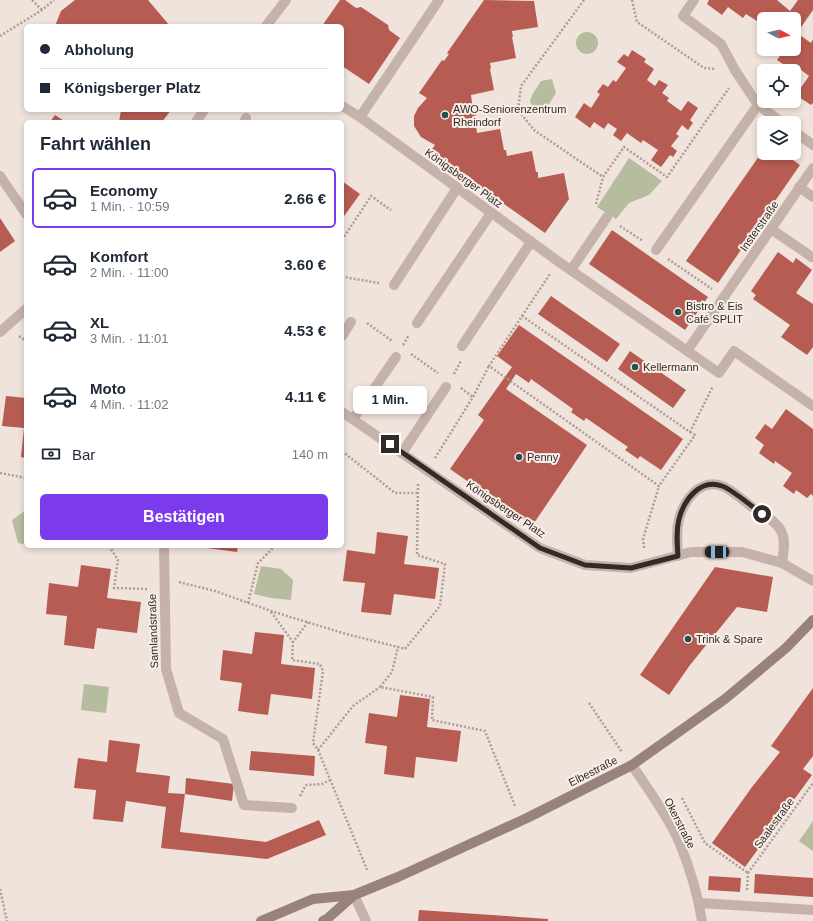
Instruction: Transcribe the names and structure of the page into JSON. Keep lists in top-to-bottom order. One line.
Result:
{"streets":{"main road":["Elbestraße"],"street":["Königsberger Platz","Insterstraße","Samlandstraße","Okerstraße"],"path":["Saalestraße"]},"crossings":[["Königsberger Platz","Insterstraße"],["Elbestraße","Okerstraße"]],"places":["AWO-Seniorenzentrum Rheindorf","Bistro & Eis Café SPLIT","Kellermann","Penny","Trink & Spare"],"north":"right","page":{"banner":["Abholung","Königsberger Platz"],"heading":"Fahrt wählen","list":[{"name":"Economy","note":"1 Min. · 10:59","value":"2.66 €"},{"name":"Komfort","note":"2 Min. · 11:00","value":"3.60 €"},{"name":"XL","note":"3 Min. · 11:01","value":"4.53 €"},{"name":"Moto","note":"4 Min. · 11:02","value":"4.11 €"}],"bubble":"1 Min.","pay":["Bar","140 m"],"buttons":"Bestätigen"}}
